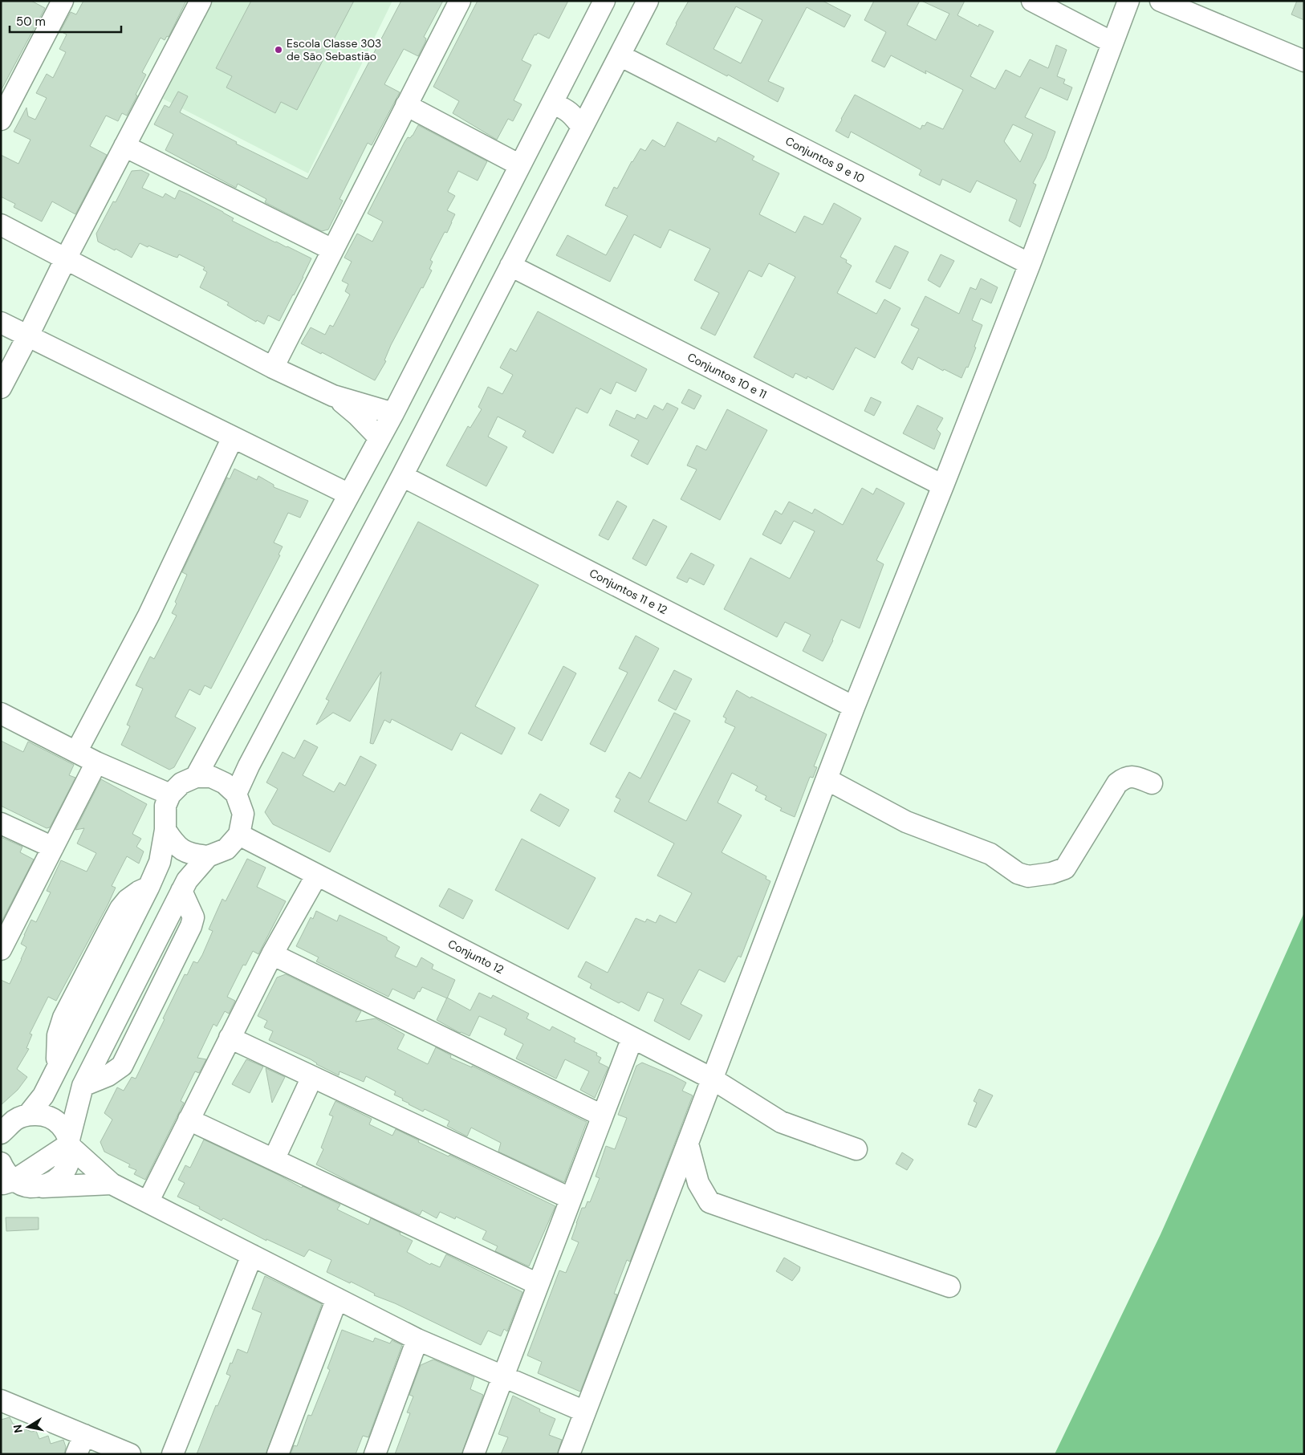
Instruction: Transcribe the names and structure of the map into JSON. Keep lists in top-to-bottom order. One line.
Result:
{"streets":{"street":["Conjuntos 9 e 10","Conjuntos 10 e 11","Conjuntos 11 e 12","Conjunto 12"]},"places":["Escola Classe 303 de São Sebastião"],"scale_bar":"50 m","north":"left"}
